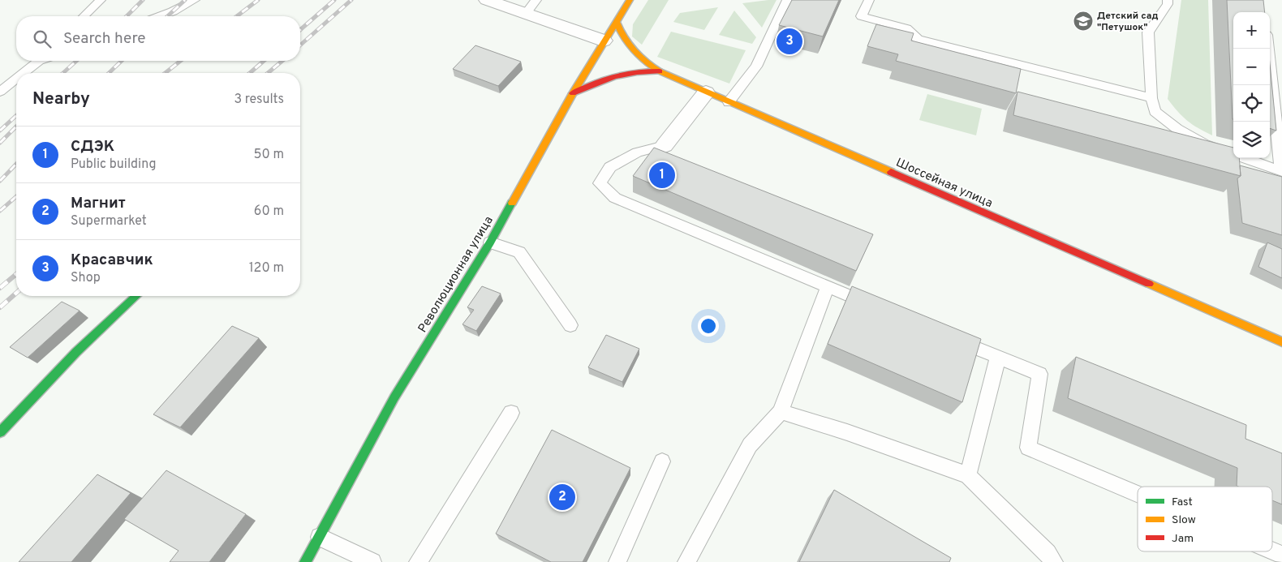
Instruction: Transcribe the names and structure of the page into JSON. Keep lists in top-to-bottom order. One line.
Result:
{"streets":{"main road":["Шоссейная улица","Революционная улица"]},"crossings":[["Шоссейная улица","Революционная улица"]],"places":{"school or university":["Детский сад \"Петушок\""]},"legend":["Fast","Slow","Jam"],"page":{"map_buttons":["+","−"],"search":"Search here","pins":["3","1","2"],"heading":["Nearby","3 results"],"list":[{"mark":"1","name":"СДЭК","note":"Public building","value":"50 m"},{"mark":"2","name":"Магнит","note":"Supermarket","value":"60 m"},{"mark":"3","name":"Красавчик","note":"Shop","value":"120 m"}]}}
